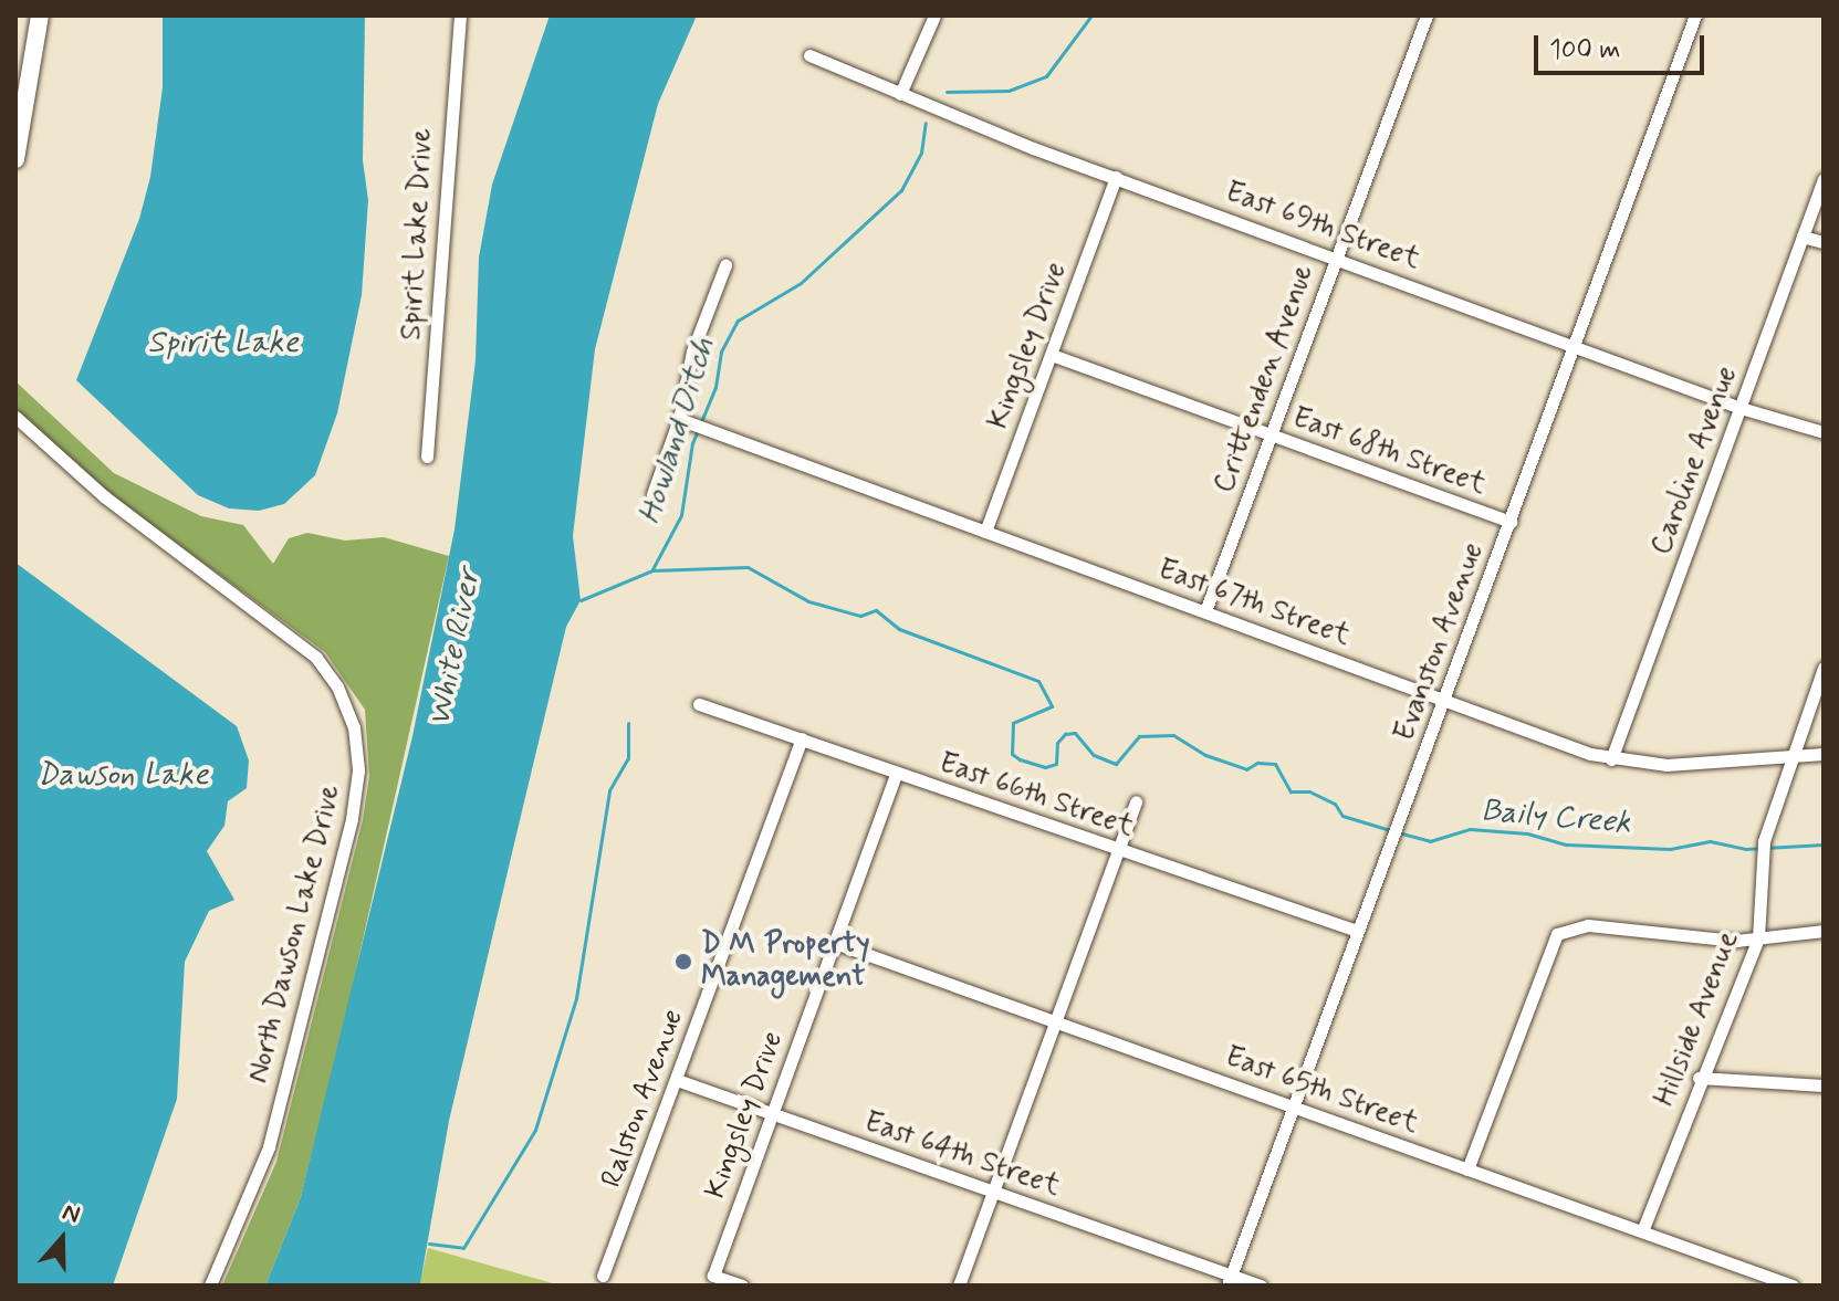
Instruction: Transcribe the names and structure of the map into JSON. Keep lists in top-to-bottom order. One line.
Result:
{"streets":{"street":["East 69th Street","Spirit Lake Drive","Kingsley Drive","Crittenden Avenue","East 68th Street","Caroline Avenue","East 67th Street","Evanston Avenue","East 66th Street","North Dawson Lake Drive","Hillside Avenue","East 65th Street","Ralston Avenue","East 64th Street"]},"crossings":[["East 69th Street","Kingsley Drive"],["East 69th Street","Crittenden Avenue"],["East 69th Street","Caroline Avenue"],["East 69th Street","Evanston Avenue"],["Kingsley Drive","East 68th Street"],["Kingsley Drive","East 67th Street"],["Kingsley Drive","East 66th Street"],["Kingsley Drive","East 65th Street"],["Kingsley Drive","East 64th Street"],["Crittenden Avenue","East 68th Street"],["Crittenden Avenue","East 67th Street"],["East 68th Street","Evanston Avenue"],["Caroline Avenue","East 67th Street"],["East 67th Street","Evanston Avenue"],["East 67th Street","Hillside Avenue"],["Evanston Avenue","East 66th Street"],["Evanston Avenue","East 65th Street"],["Evanston Avenue","East 64th Street"],["East 66th Street","Ralston Avenue"],["Hillside Avenue","East 65th Street"],["Ralston Avenue","East 64th Street"]],"water":["Spirit Lake","Howland Ditch","White River","Dawson Lake","Baily Creek"],"places":["D M Property Management"],"scale_bar":"100 m","north":"top"}
